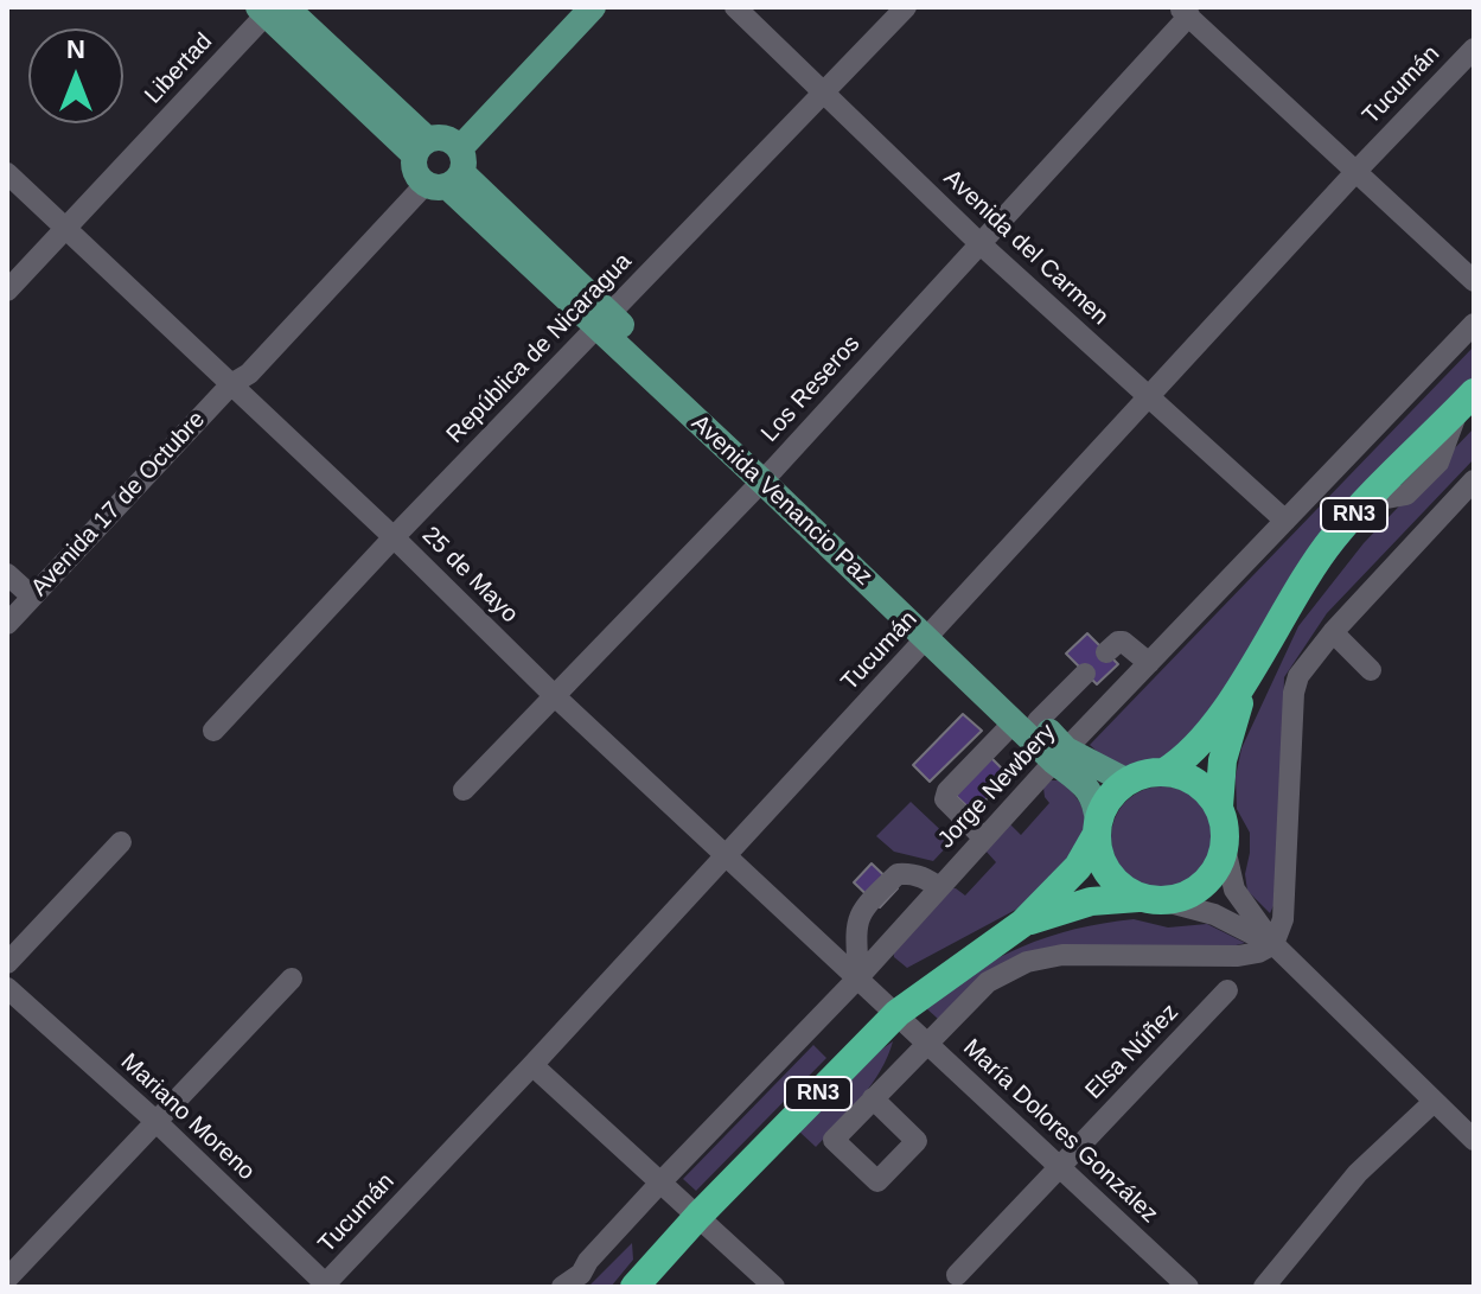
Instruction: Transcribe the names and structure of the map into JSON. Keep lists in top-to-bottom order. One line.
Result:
{"streets":{"highway":["RN3"],"main road":["Avenida Venancio Paz","Avenida 17 de Octubre"],"street":["Libertad","Tucumán","Avenida del Carmen","República de Nicaragua","Los Reseros","25 de Mayo","Jorge Newbery","Elsa Núñez","Mariano Moreno","María Dolores González"]},"crossings":[["Libertad","Avenida Venancio Paz"],["Libertad","25 de Mayo"],["Tucumán","Avenida del Carmen"],["Tucumán","Avenida Venancio Paz"],["Tucumán","25 de Mayo"],["Tucumán","Mariano Moreno"],["Avenida del Carmen","República de Nicaragua"],["Avenida del Carmen","Los Reseros"],["Avenida del Carmen","Jorge Newbery"],["República de Nicaragua","Avenida Venancio Paz"],["República de Nicaragua","25 de Mayo"],["Los Reseros","Avenida Venancio Paz"],["Los Reseros","25 de Mayo"],["Avenida Venancio Paz","Avenida 17 de Octubre"],["Avenida Venancio Paz","RN3"],["Avenida Venancio Paz","Jorge Newbery"],["Avenida 17 de Octubre","25 de Mayo"],["RN3","25 de Mayo"],["RN3","María Dolores González"],["25 de Mayo","Jorge Newbery"],["25 de Mayo","María Dolores González"],["Elsa Núñez","María Dolores González"]],"north":"top"}
